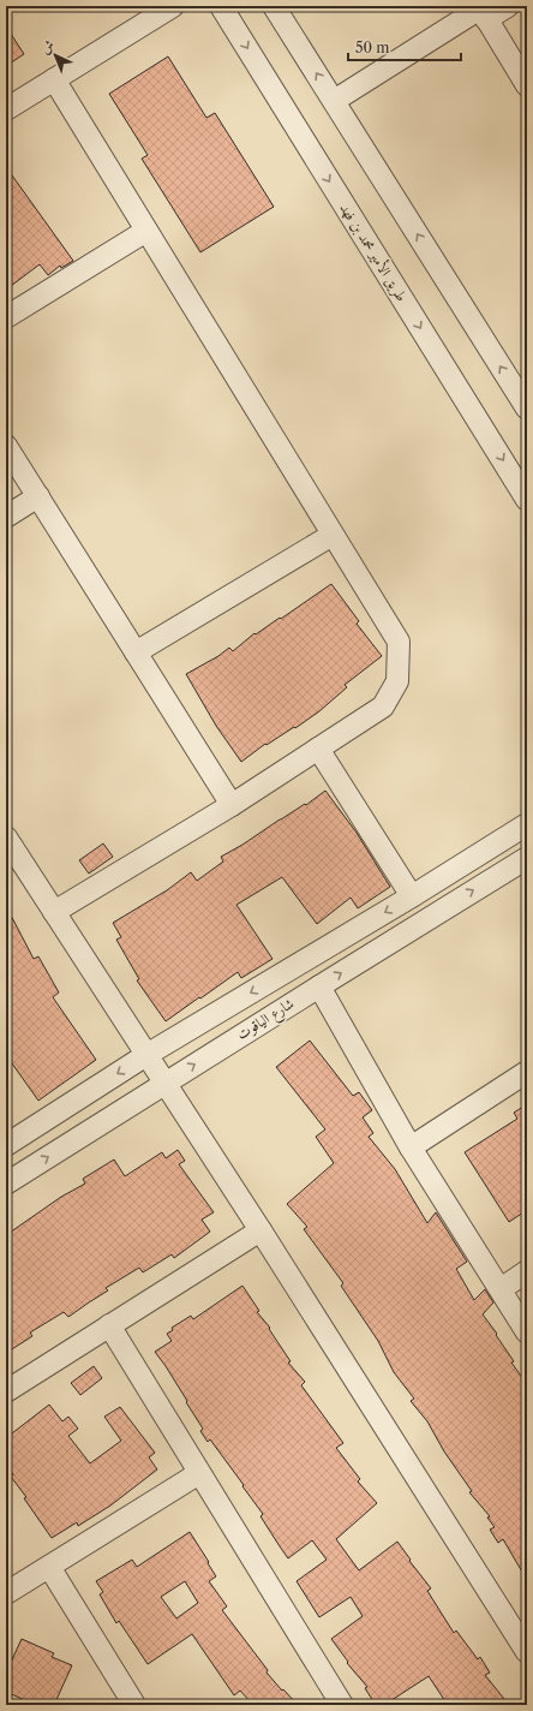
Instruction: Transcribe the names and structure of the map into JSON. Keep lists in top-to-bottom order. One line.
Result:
{"streets":{"street":["طريق الأمير محمد بن فهد","شارع الياقوت"]},"scale_bar":"50 m","north":"top left"}
